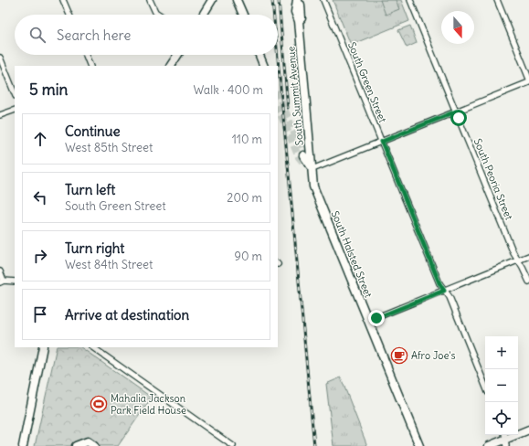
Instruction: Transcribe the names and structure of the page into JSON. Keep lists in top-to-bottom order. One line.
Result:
{"streets":{"main road":["South Summit Avenue","South Halsted Street"],"street":["South Green Street","South Peoria Street"]},"crossings":[["South Summit Avenue","South Halsted Street"]],"places":{"cafe":["Afro Joe's"],"sports":["Mahalia Jackson Park Field House"]},"north":"bottom","page":{"search":"Search here","heading":["5 min","Walk · 400 m"],"list":[["Continue","West 85th Street","110 m"],["Turn left","South Green Street","200 m"],["Turn right","West 84th Street","90 m"],"Arrive at destination"],"map_buttons":["+","−"]}}
